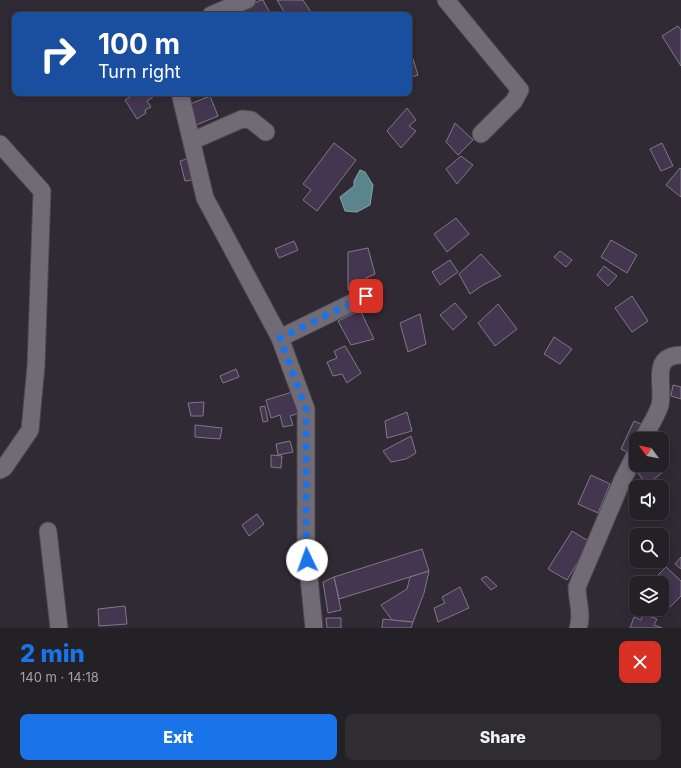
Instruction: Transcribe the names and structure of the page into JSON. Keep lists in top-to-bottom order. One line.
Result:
{"north":"top left","page":{"turn":["100 m","Turn right"],"heading":["2 min","140 m · 14:18"],"buttons":["Exit","Share"]}}
